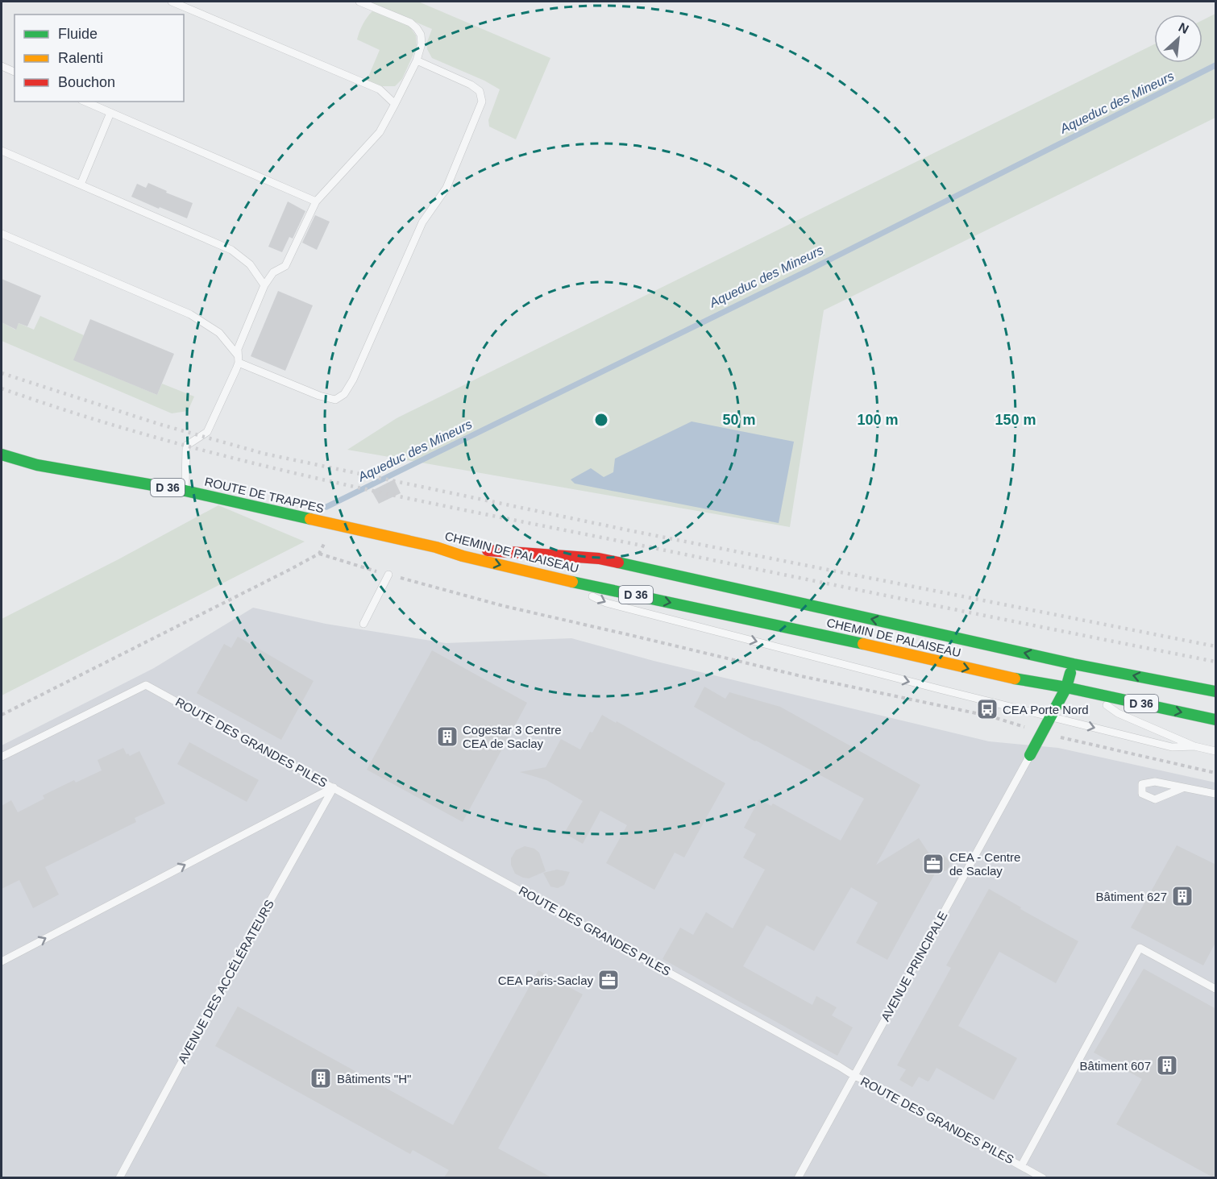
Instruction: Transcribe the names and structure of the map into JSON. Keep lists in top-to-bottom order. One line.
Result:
{"streets":{"main road":["D 36","ROUTE DE TRAPPES","CHEMIN DE PALAISEAU"],"lane":["ROUTE DES GRANDES PILES","AVENUE PRINCIPALE","AVENUE DES ACCÉLÉRATEURS"]},"crossings":[["ROUTE DE TRAPPES","CHEMIN DE PALAISEAU"],["ROUTE DES GRANDES PILES","AVENUE PRINCIPALE"],["ROUTE DES GRANDES PILES","AVENUE DES ACCÉLÉRATEURS"]],"water":["Aqueduc des Mineurs"],"places":{"bus stop":["CEA Porte Nord"],"building":["Cogestar 3 Centre CEA de Saclay","Bâtiment 627","Bâtiment 607","Bâtiments \"H\""],"office":["CEA - Centre de Saclay","CEA Paris-Saclay"]},"legend":["Fluide","Ralenti","Bouchon"],"north":"top right","rings":["50 m","100 m","150 m"]}
